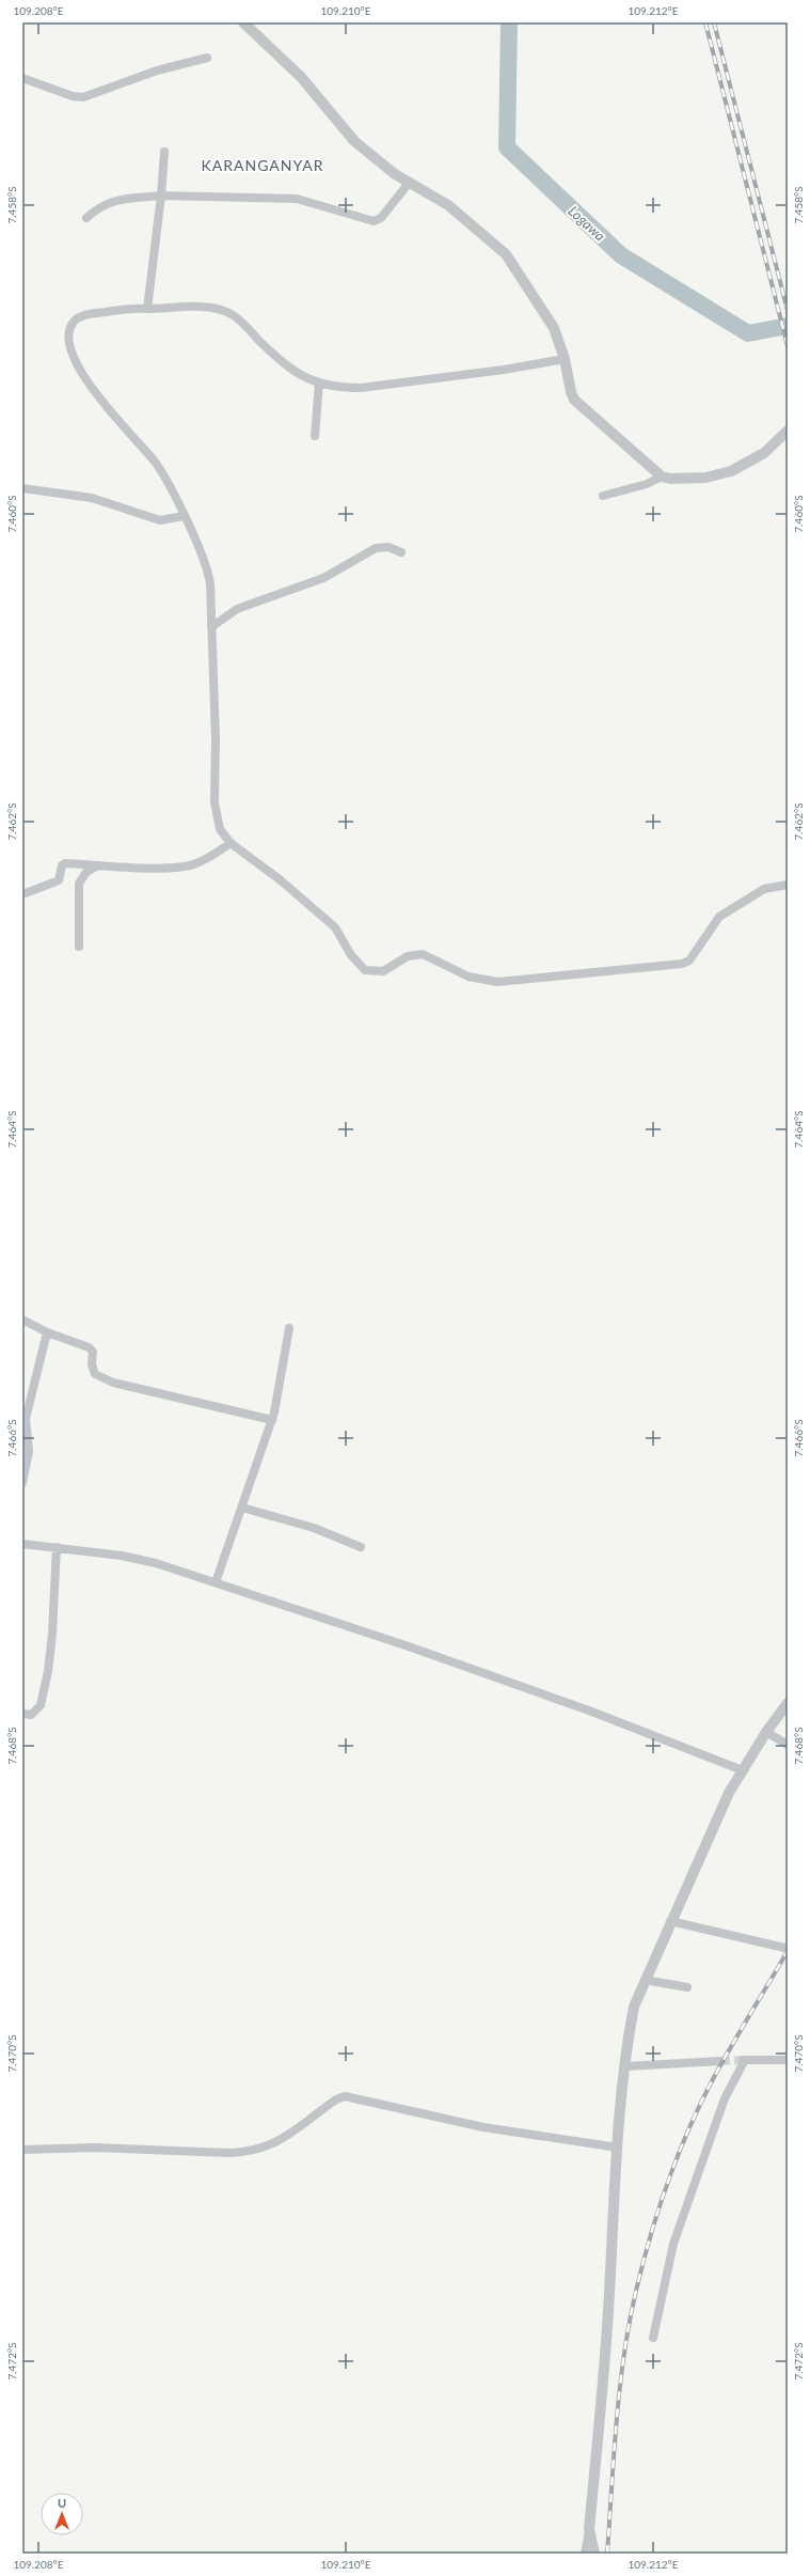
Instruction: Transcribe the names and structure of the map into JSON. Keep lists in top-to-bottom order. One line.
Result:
{"districts":["KARANGANYAR"],"water":["Logawa"],"north":"top","coordinates":["109.208°E","109.210°E","109.212°E","7.458°S","7.460°S","7.462°S","7.464°S","7.466°S","7.468°S","7.470°S","7.472°S"]}
